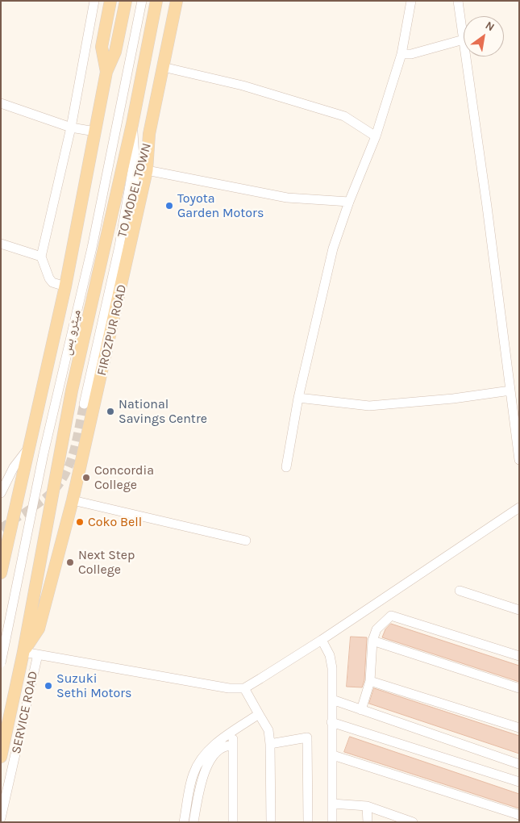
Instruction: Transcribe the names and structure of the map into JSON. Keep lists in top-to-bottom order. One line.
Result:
{"streets":{"main road":["FIROZPUR ROAD"],"street":["TO MODEL TOWN","میٹرو بس","SERVICE ROAD"]},"crossings":[["TO MODEL TOWN","FIROZPUR ROAD"]],"places":["Toyota Garden Motors","National Savings Centre","Concordia College","Coko Bell","Next Step College","Suzuki Sethi Motors"],"north":"top right"}
